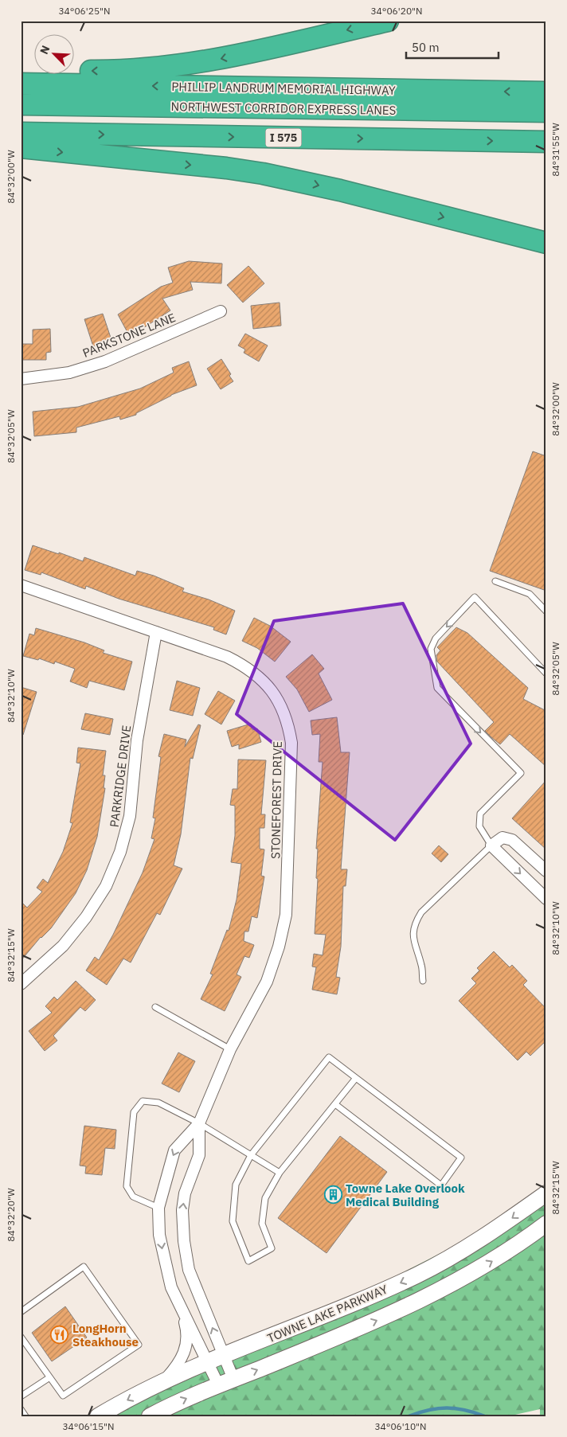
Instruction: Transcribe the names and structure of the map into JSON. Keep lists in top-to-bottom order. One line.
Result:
{"streets":{"highway":["PHILLIP LANDRUM MEMORIAL HIGHWAY","NORTHWEST CORRIDOR EXPRESS LANES","I 575"],"main road":["TOWNE LAKE PARKWAY"],"street":["PARKSTONE LANE","PARKRIDGE DRIVE","STONEFOREST DRIVE"]},"crossings":[["PARKRIDGE DRIVE","STONEFOREST DRIVE"],["STONEFOREST DRIVE","TOWNE LAKE PARKWAY"]],"places":{"building":["Towne Lake Overlook Medical Building"],"restaurant":["LongHorn Steakhouse"]},"scale_bar":"50 m","north":"top left","coordinates":["34°06'25\"N","34°06'20\"N","84°31'55\"W","84°32'00\"W","84°32'05\"W","84°32'10\"W","84°32'15\"W","84°32'20\"W","34°06'15\"N","34°06'10\"N"]}
